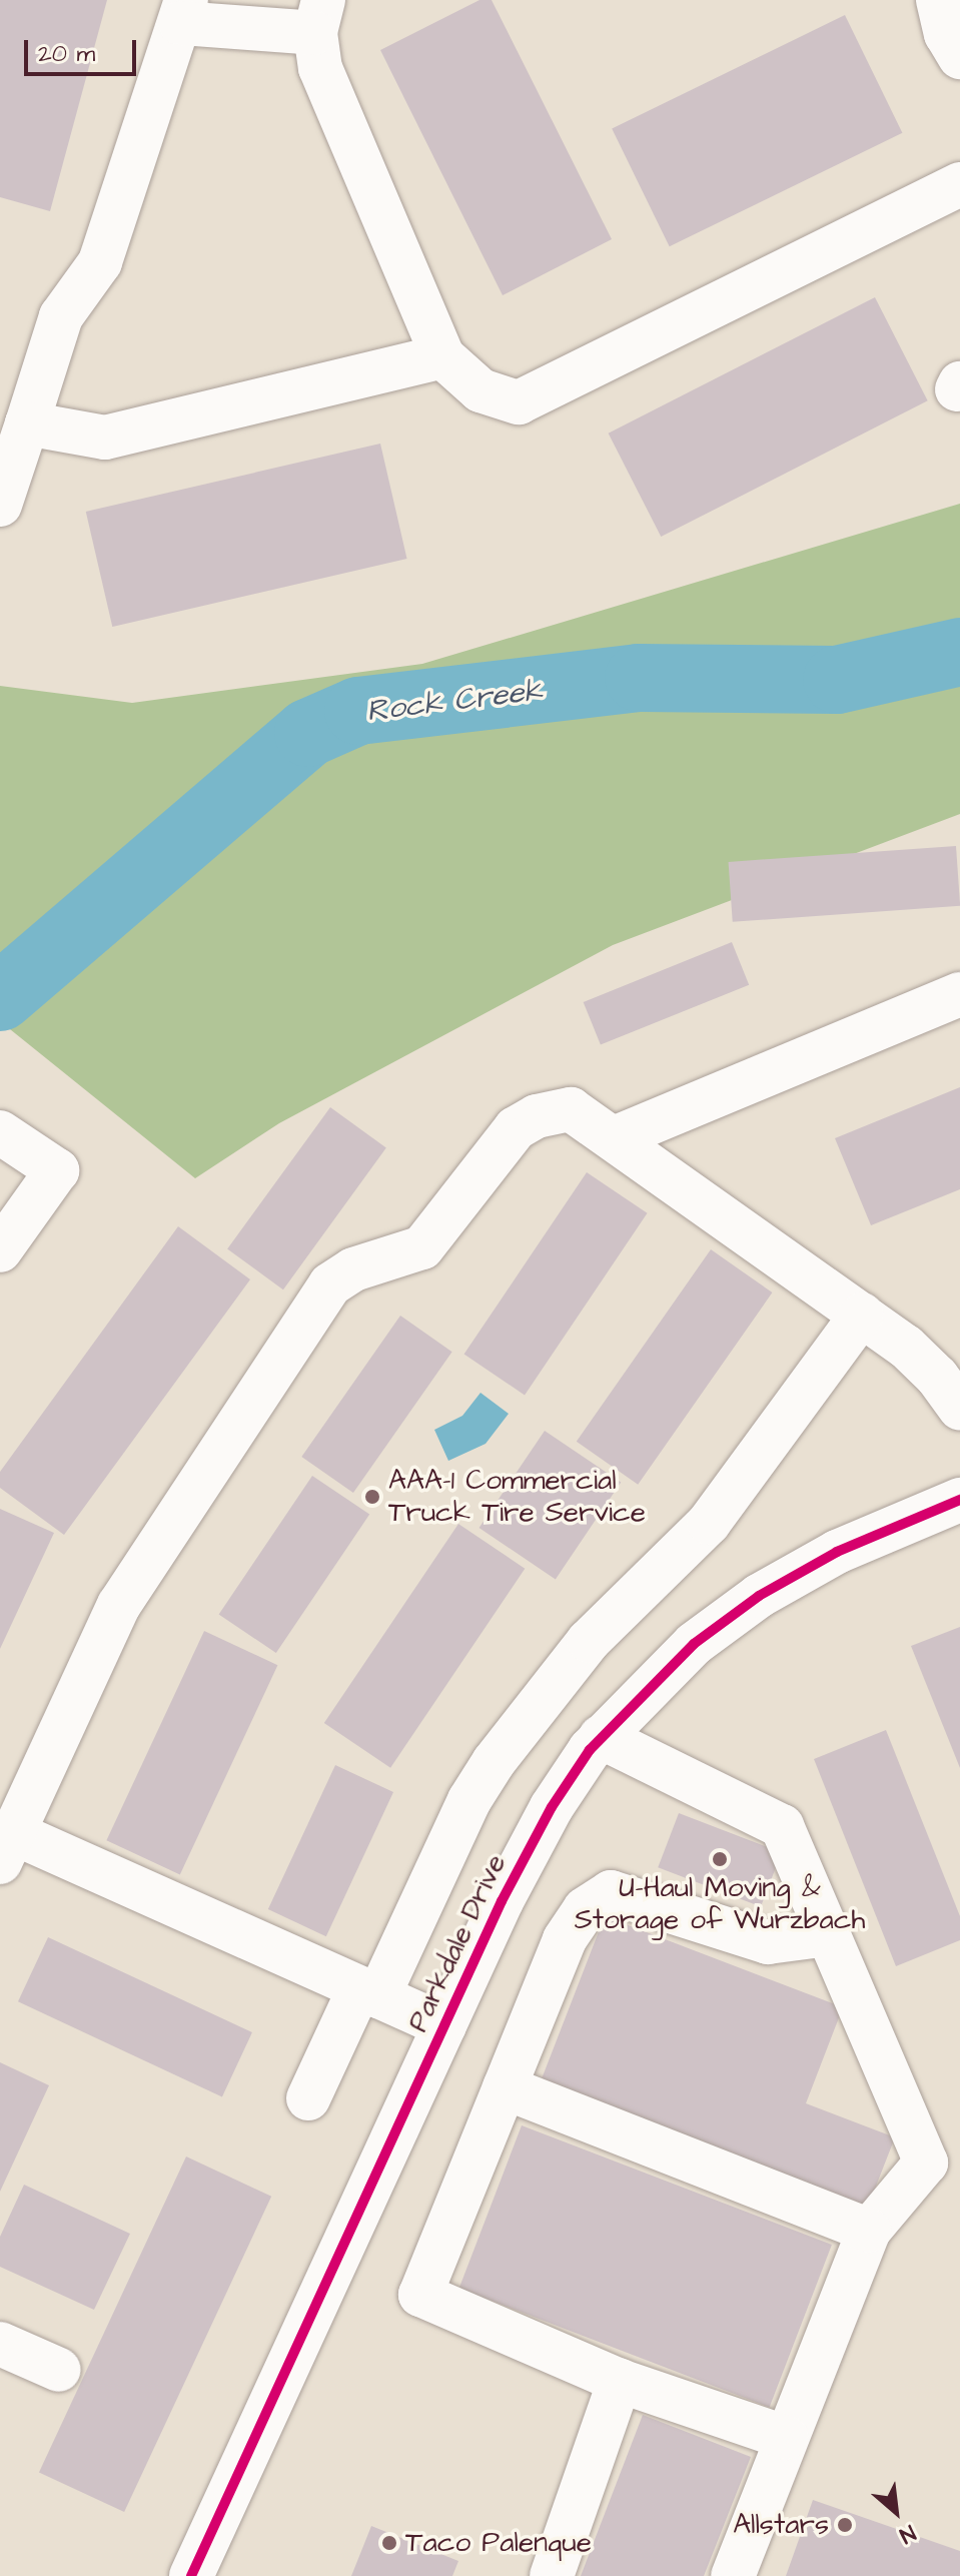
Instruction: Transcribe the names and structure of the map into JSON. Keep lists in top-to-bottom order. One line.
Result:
{"streets":{"street":["Parkdale Drive"]},"water":["Rock Creek"],"places":["AAA-1 Commercial Truck Tire Service","U-Haul Moving & Storage of Wurzbach","Allstars","Taco Palenque"],"scale_bar":"20 m","north":"bottom right"}
